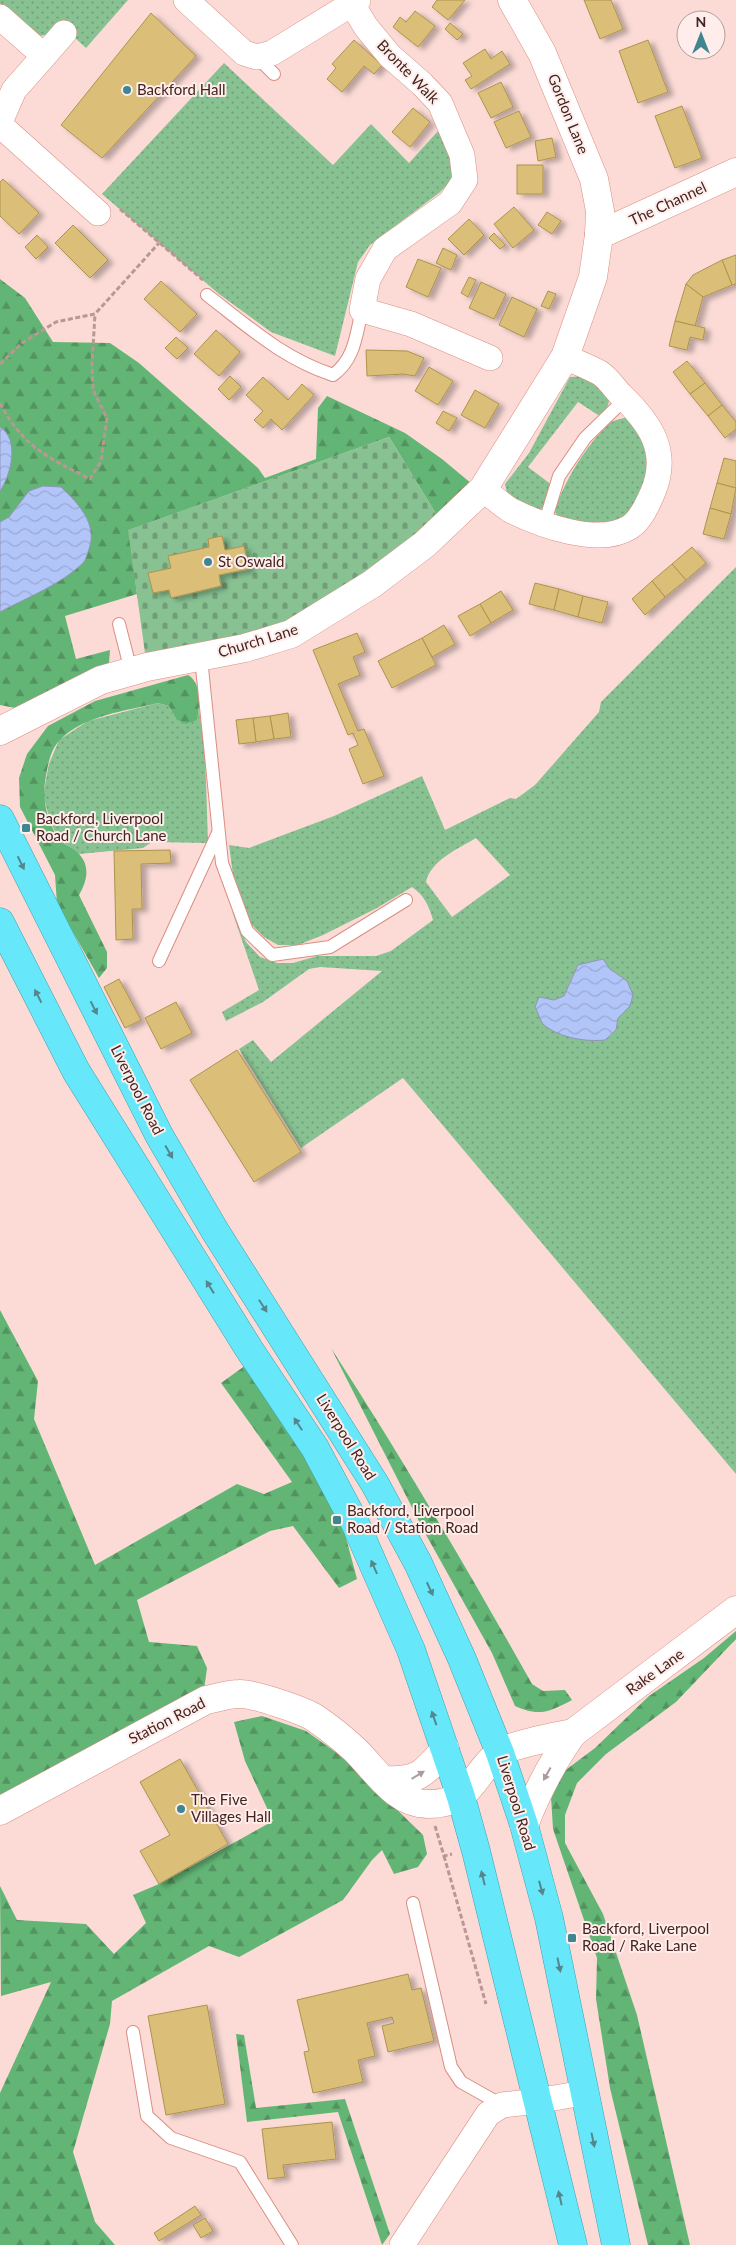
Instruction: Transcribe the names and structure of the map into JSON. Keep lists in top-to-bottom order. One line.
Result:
{"streets":{"highway":["Liverpool Road"],"street":["Bronte Walk","Gordon Lane","The Channel","Church Lane","Rake Lane","Station Road"]},"crossings":[["Gordon Lane","The Channel"],["Gordon Lane","Church Lane"],["The Channel","Church Lane"],["Liverpool Road","Rake Lane"]],"places":{"other":["Backford Hall","St Oswald","The Five Villages Hall"],"transit":["Backford, Liverpool Road / Church Lane","Backford, Liverpool Road / Station Road","Backford, Liverpool Road / Rake Lane"]},"north":"top"}
